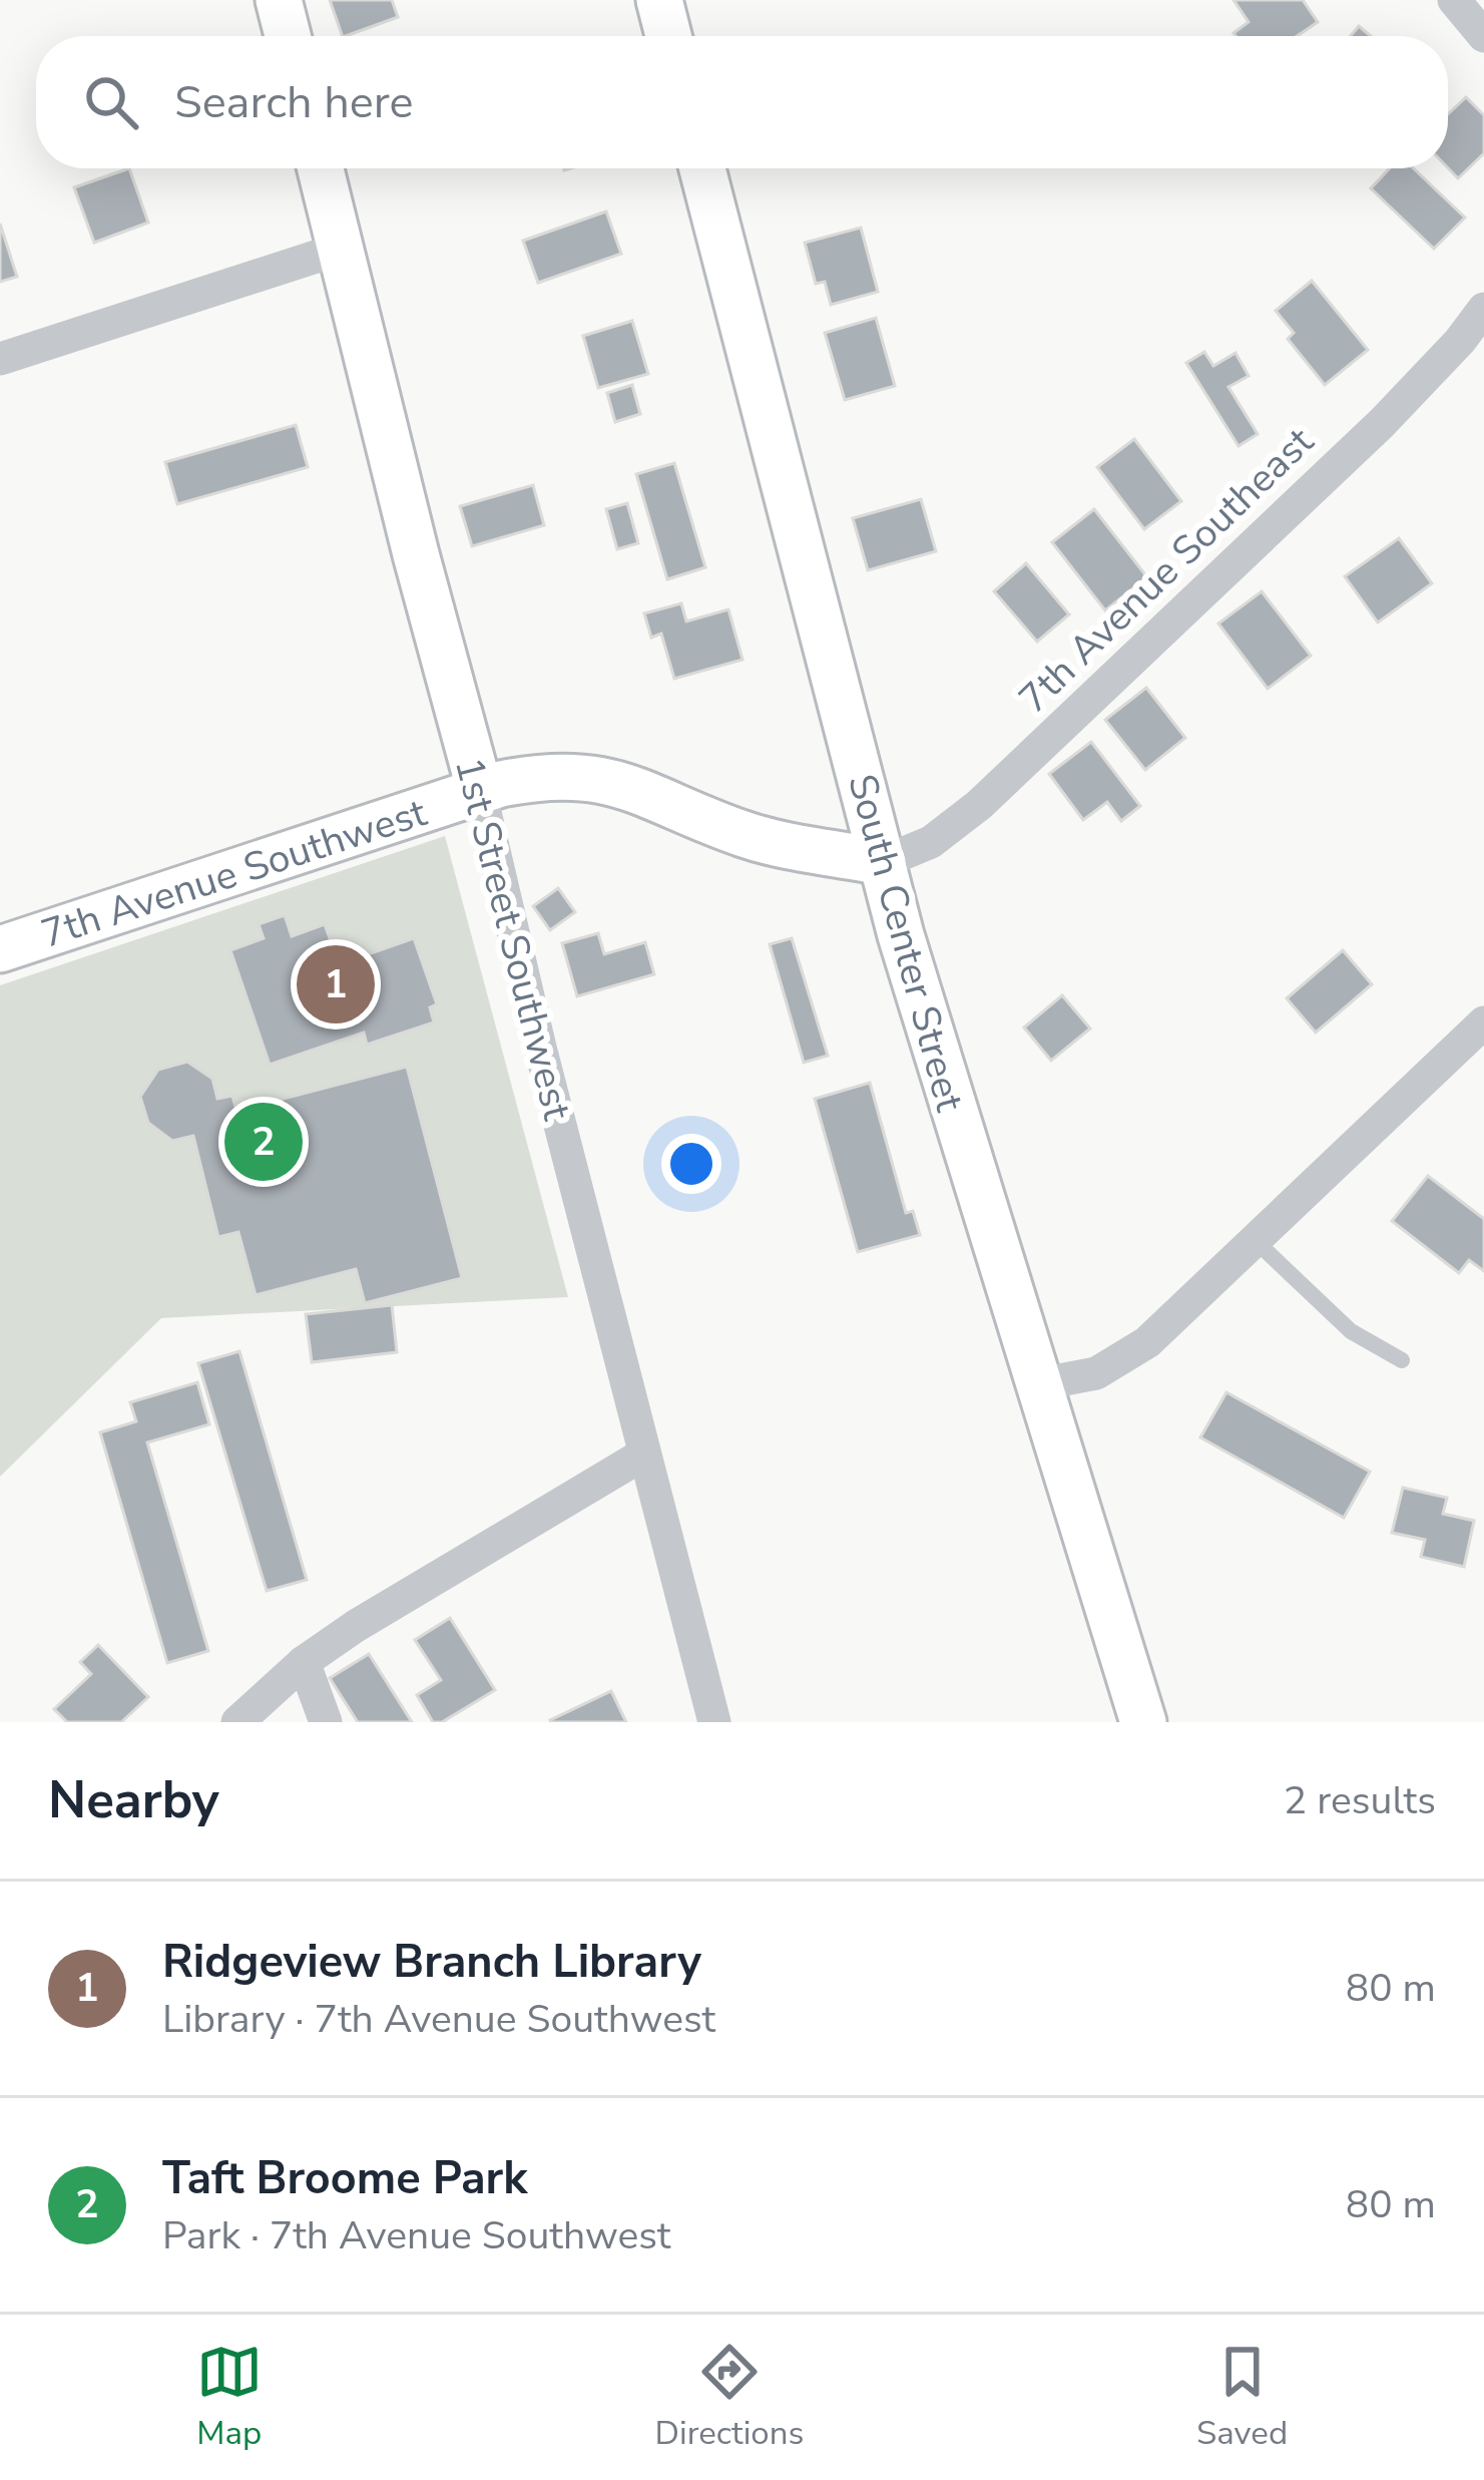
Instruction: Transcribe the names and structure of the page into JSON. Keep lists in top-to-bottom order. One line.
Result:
{"streets":{"street":["7th Avenue Southeast","7th Avenue Southwest","1st Street Southwest","South Center Street"]},"crossings":[["7th Avenue Southeast","7th Avenue Southwest"],["7th Avenue Southeast","South Center Street"],["7th Avenue Southwest","1st Street Southwest"],["7th Avenue Southwest","South Center Street"]],"page":{"search":"Search here","pins":["1","2"],"heading":["Nearby","2 results"],"list":[{"mark":"1","name":"Ridgeview Branch Library","note":"Library · 7th Avenue Southwest","value":"80 m"},{"mark":"2","name":"Taft Broome Park","note":"Park · 7th Avenue Southwest","value":"80 m"}],"nav":["Map","Directions","Saved"]}}
